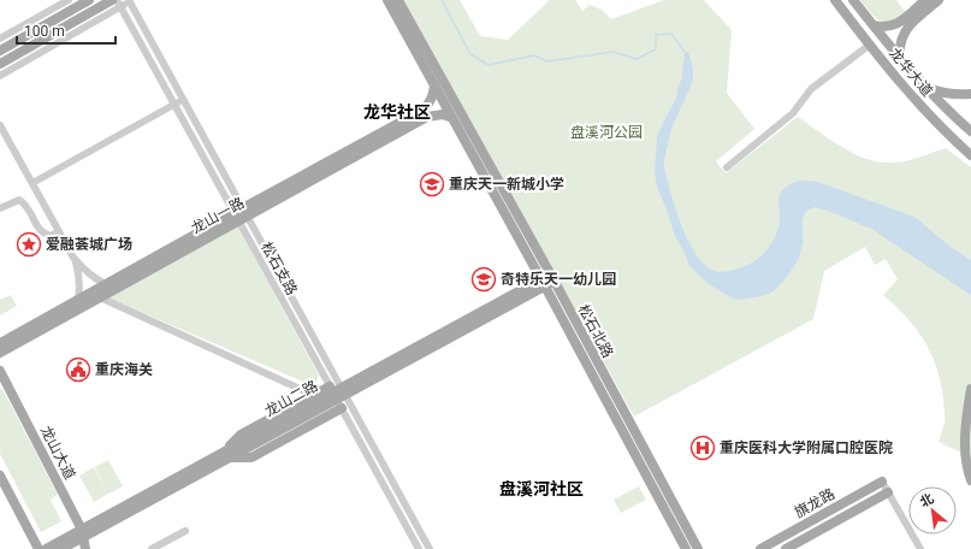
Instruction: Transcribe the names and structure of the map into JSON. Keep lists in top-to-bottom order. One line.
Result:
{"streets":{"main road":["龙华大道","龙山一路","松石北路","龙山二路","龙山大道","旗龙路"],"street":["松石支路"]},"crossings":[["龙山一路","松石支路"],["龙山一路","松石北路"],["松石支路","龙山二路"],["松石北路","龙山二路"],["龙山二路","龙山大道"]],"districts":["龙华社区","盘溪河社区"],"parks":["盘溪河公园"],"places":{"school or university":["重庆天一新城小学","奇特乐天一幼儿园"],"place":["爱融荟城广场"],"public building":["重庆海关"],"hospital":["重庆医科大学附属口腔医院"]},"scale_bar":"100 m","north":"top left"}
